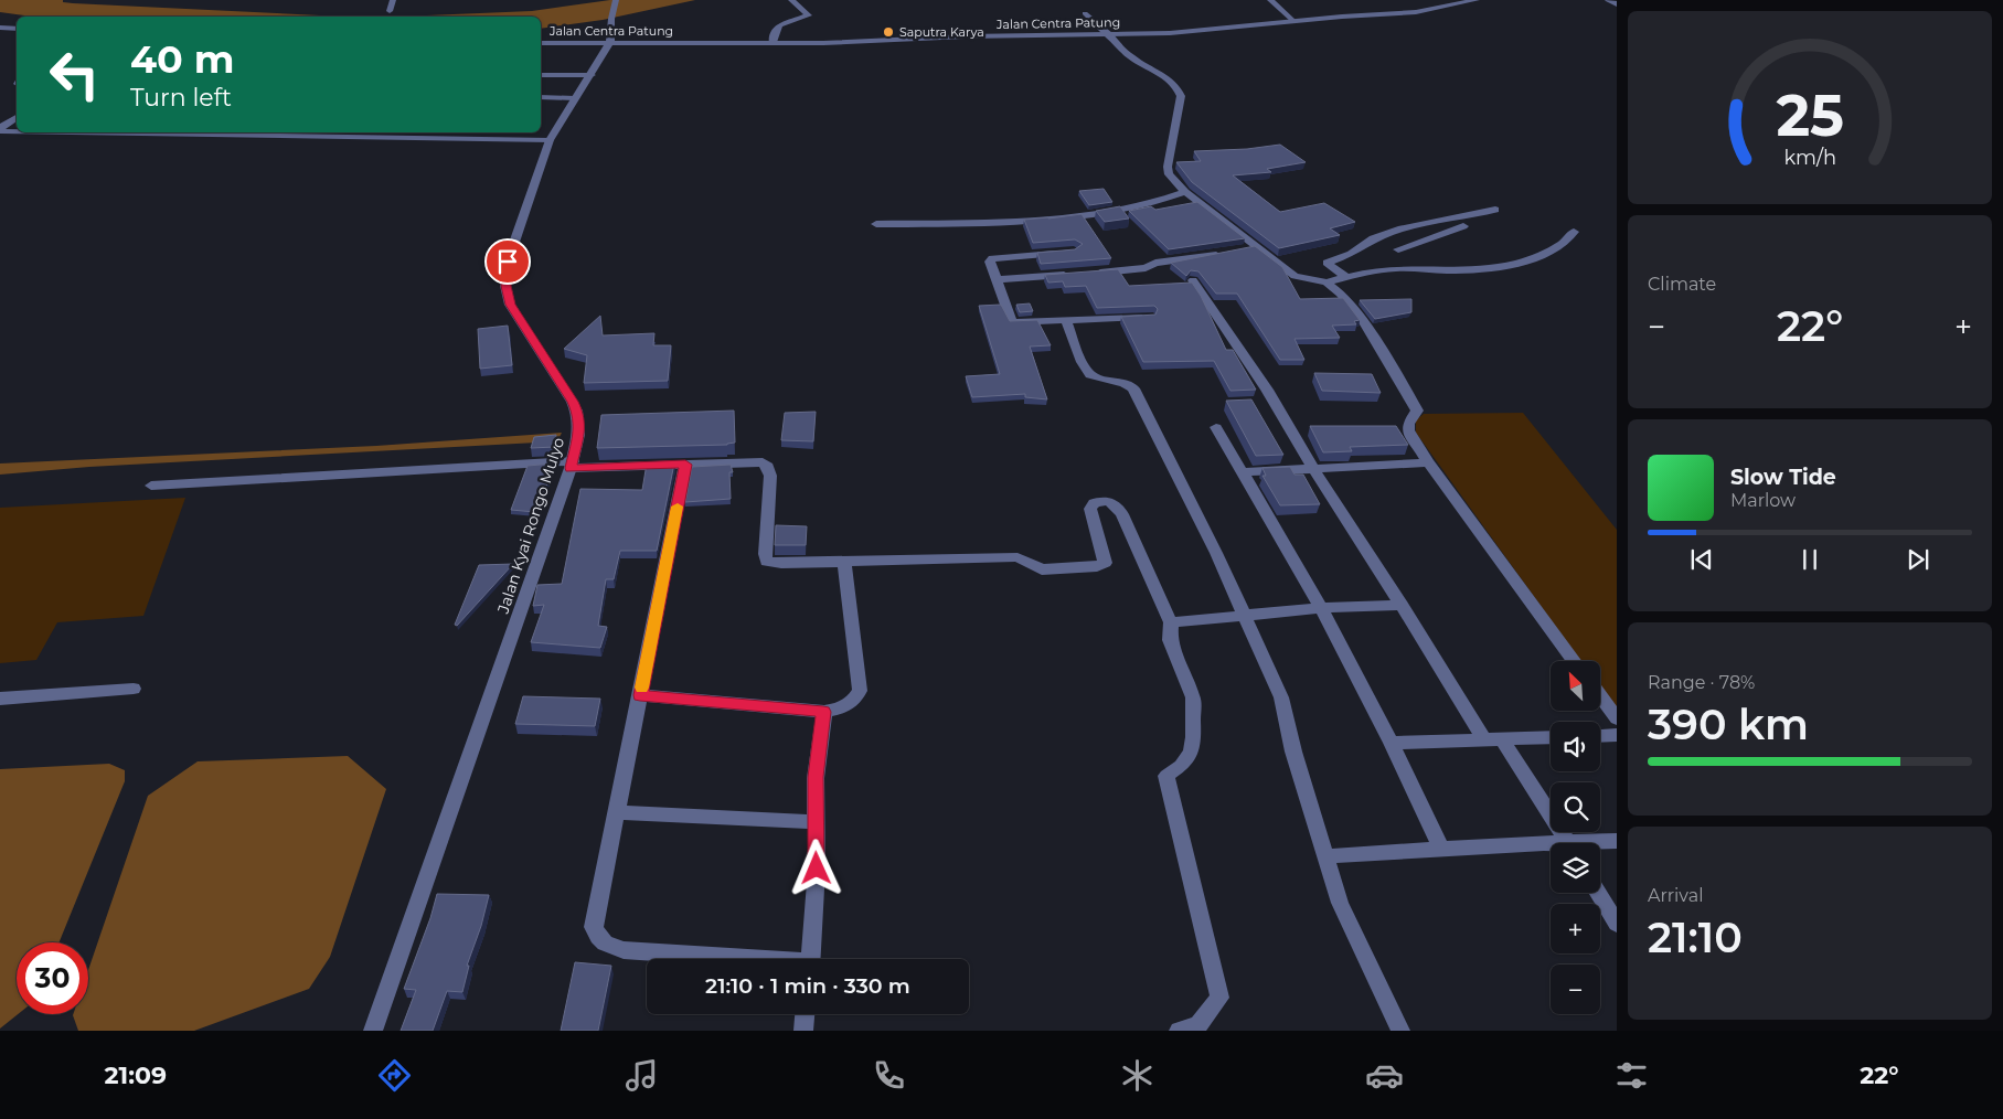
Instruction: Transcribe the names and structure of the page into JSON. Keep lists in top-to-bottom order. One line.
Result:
{"streets":{"street":["Jalan Centra Patung","Jalan Kyai Rongo Mulyo"]},"crossings":[["Jalan Centra Patung","Jalan Kyai Rongo Mulyo"]],"places":["Saputra Karya"],"north":"top left","page":{"turn":["40 m","Turn left"],"tile":["Climate",["Range · 78%","390 km"],["Arrival","21:10"]],"heat":["−","22°","+"],"song":["Slow Tide","Marlow"],"map_buttons":["+","−"],"limit":"30","trip":"21:10 · 1 min · 330 m","tabs":["21:09","22°"],"gauge":["25","km/h"]}}
